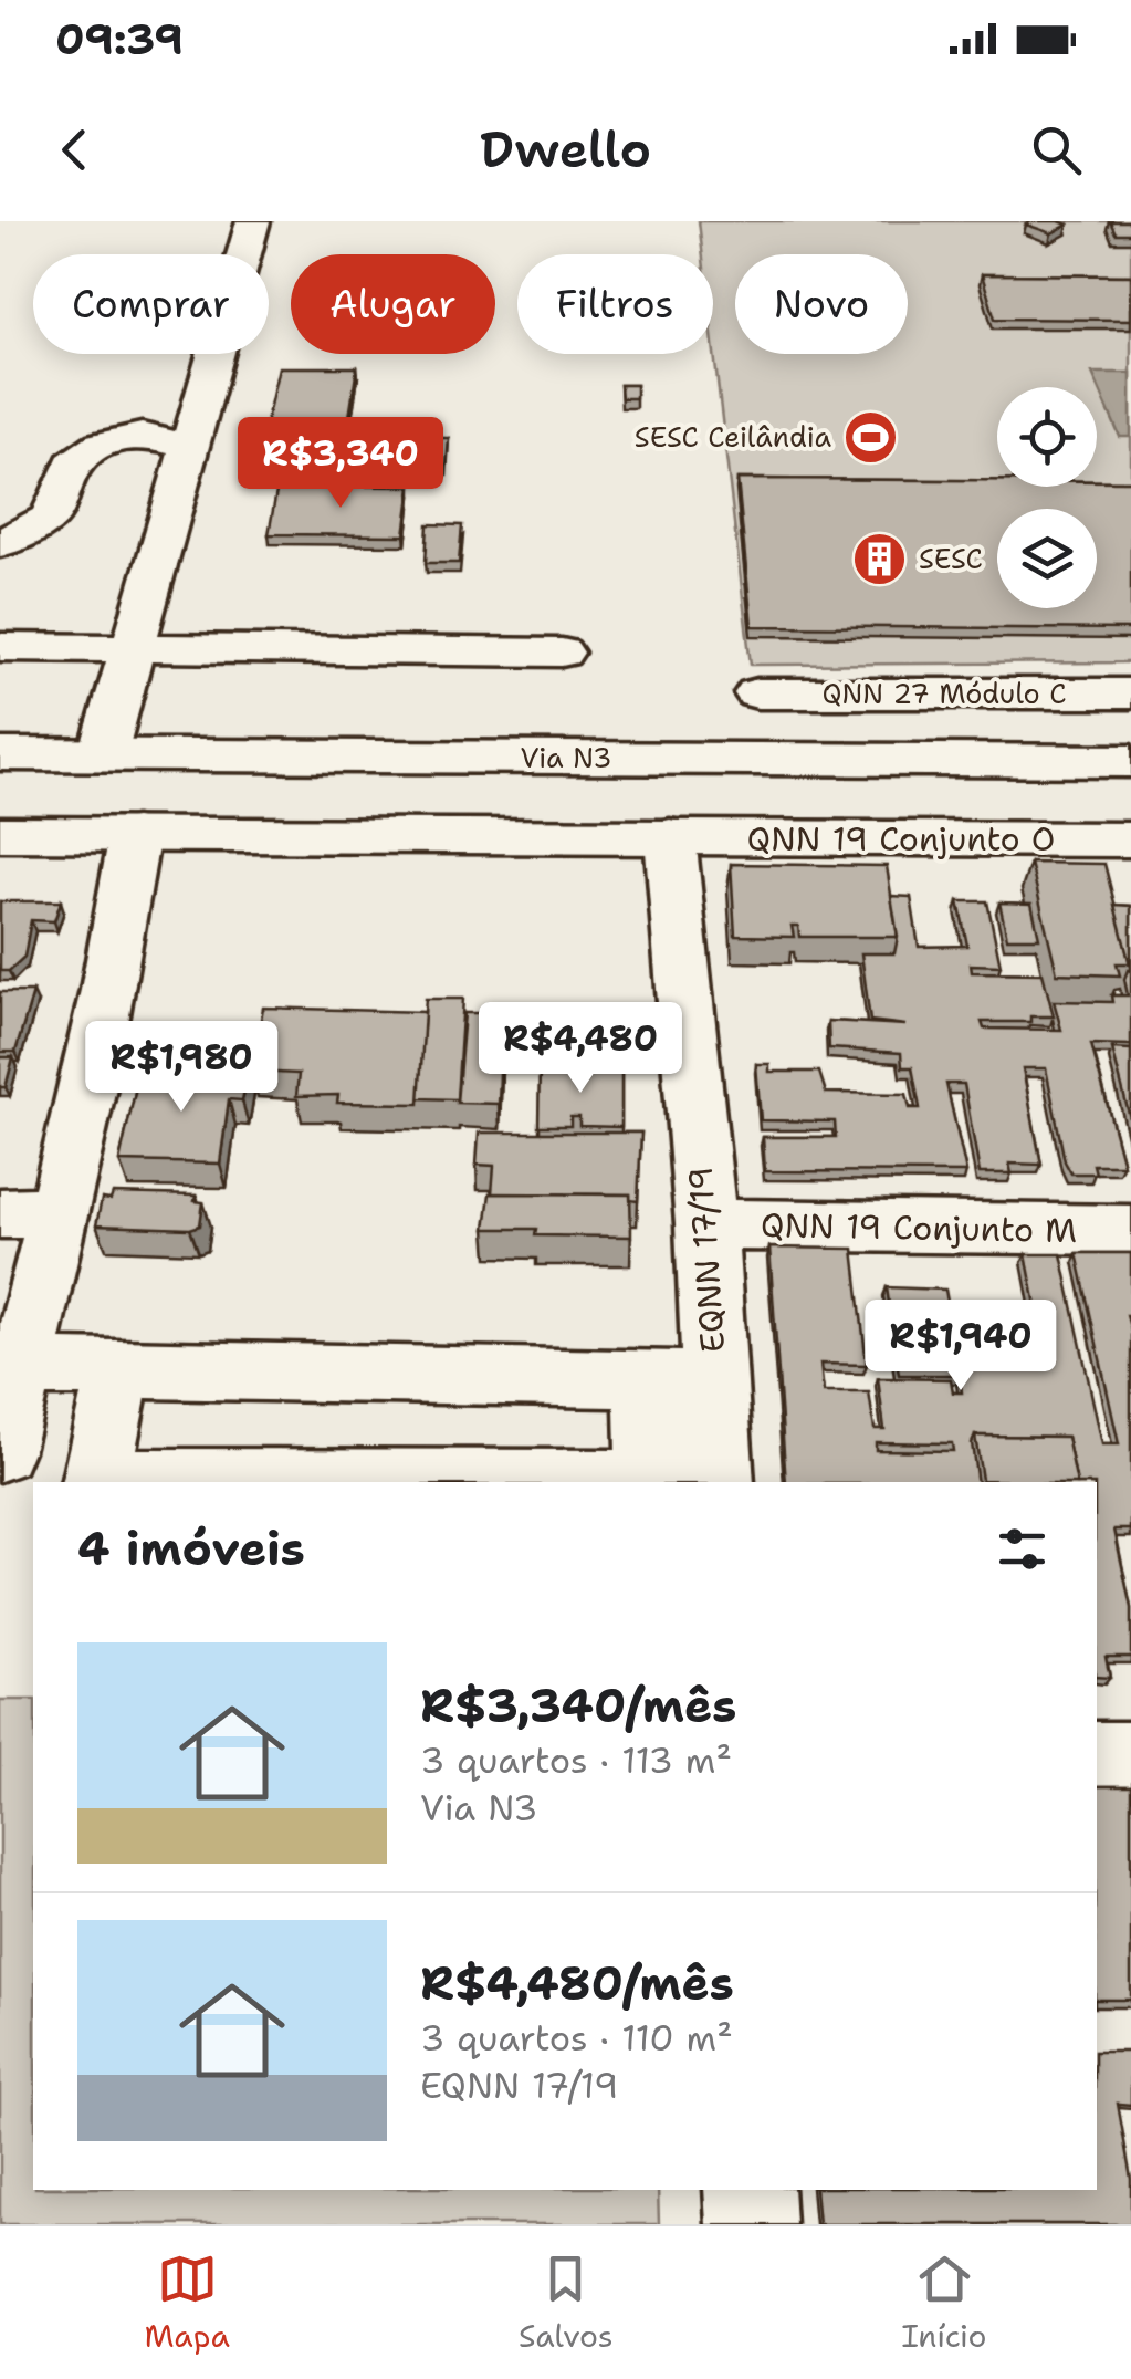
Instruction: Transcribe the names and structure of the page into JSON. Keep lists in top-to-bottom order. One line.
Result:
{"streets":{"street":["QNN 27 Módulo C","Via N3","QNN 19 Conjunto O","QNN 19 Conjunto M","EQNN 17/19"]},"crossings":[["QNN 19 Conjunto O","EQNN 17/19"],["QNN 19 Conjunto M","EQNN 17/19"]],"places":{"sports":["SESC Ceilândia"],"building":["SESC"]},"page":{"status":"09:39","header":"Dwello","chip":["Comprar","Alugar","Filtros","Novo"],"price":["R$3,340","R$4,480","R$1,980","R$1,940"],"heading":"4 imóveis","list":[{"name":"R$3,340/mês","note":"3 quartos · 113 m² · Via N3"},{"name":"R$4,480/mês","note":"3 quartos · 110 m² · EQNN 17/19"}],"tabs":["Mapa","Salvos","Início"]}}
